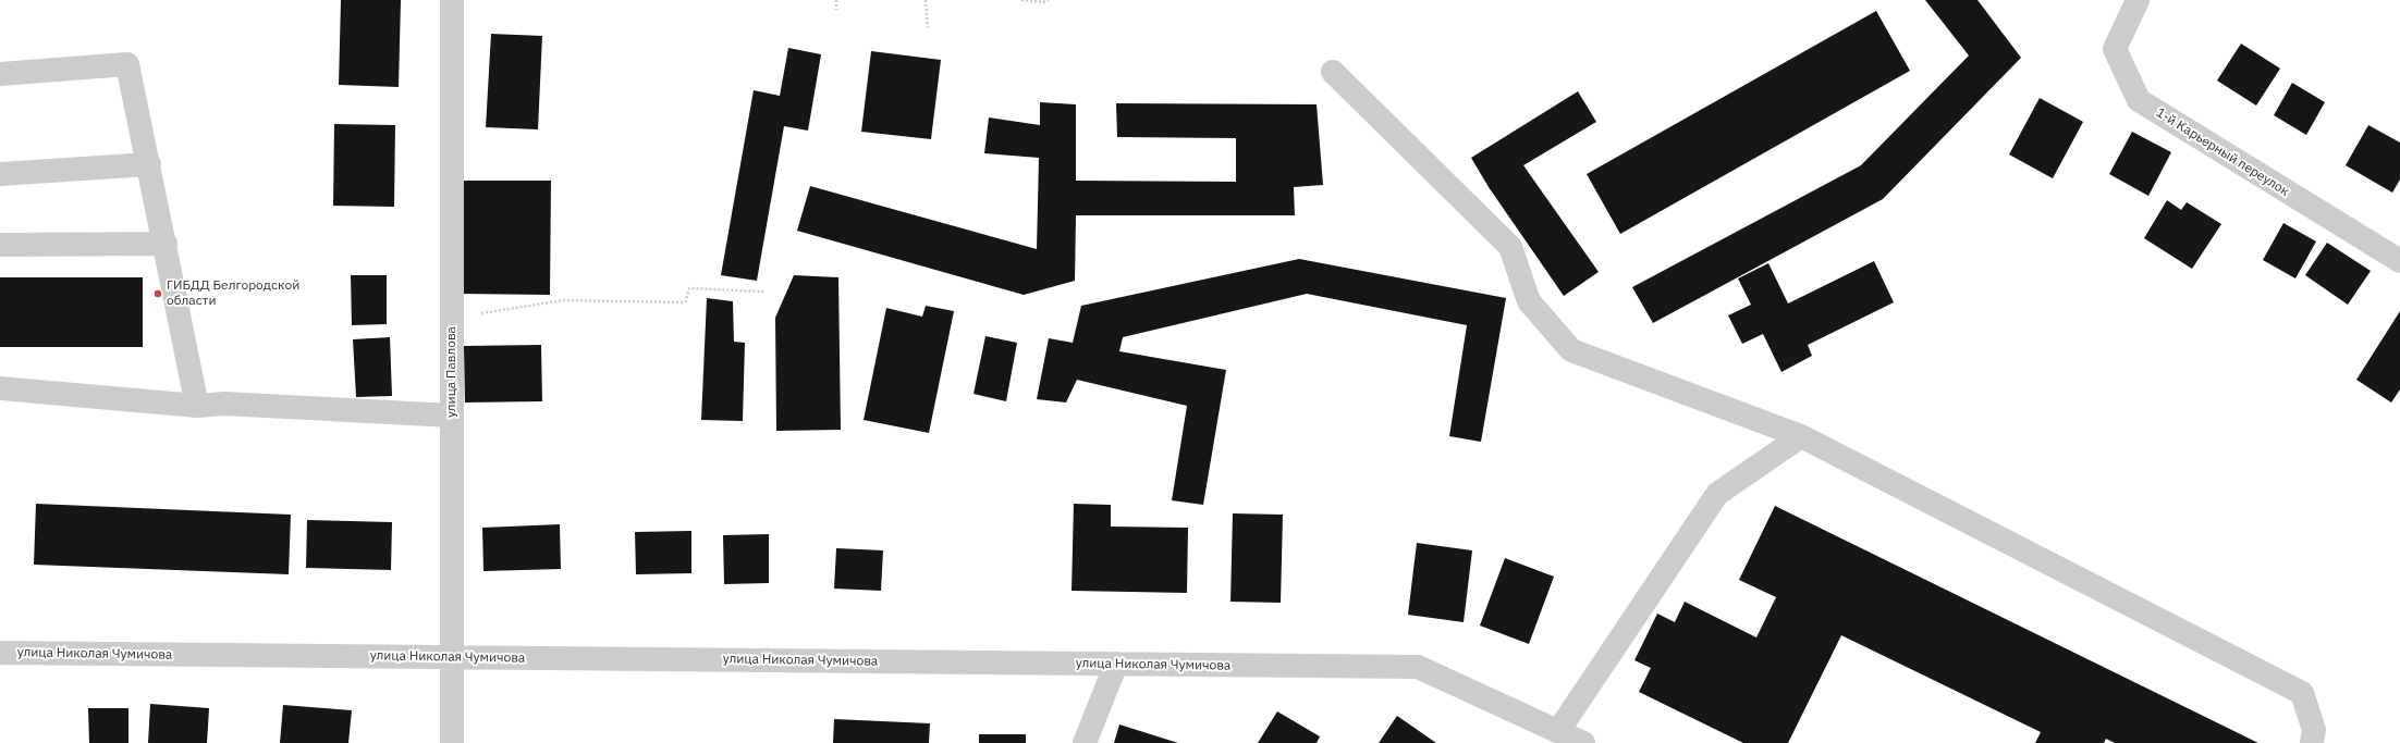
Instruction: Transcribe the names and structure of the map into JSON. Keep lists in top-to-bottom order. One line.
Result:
{"streets":{"street":["1-й Карьерный переулок","улица Павлова","улица Николая Чумичова"]},"crossings":[["улица Павлова","улица Николая Чумичова"]],"places":["ГИБДД Белгородской области"]}
